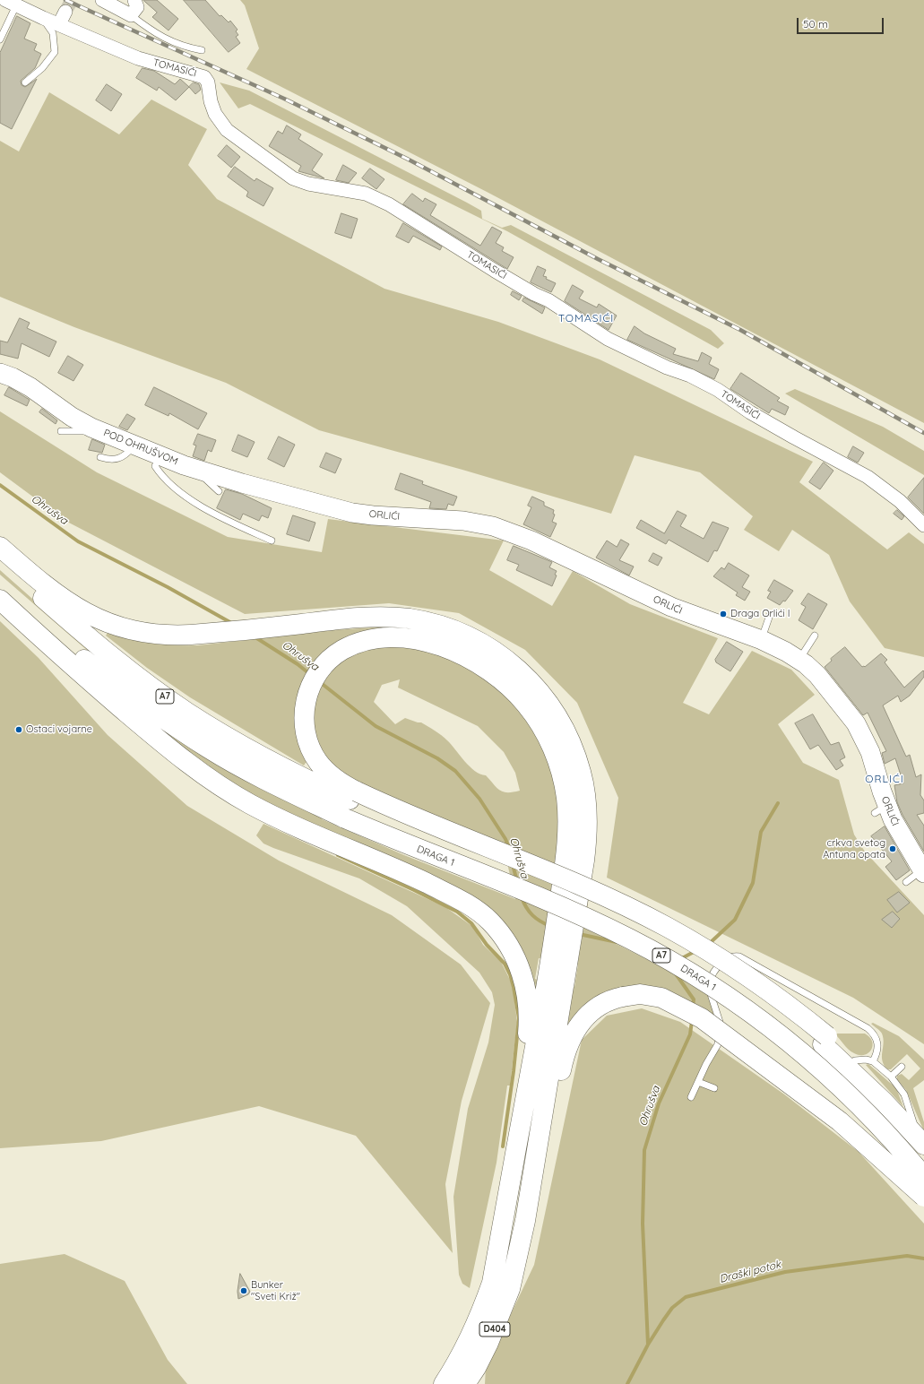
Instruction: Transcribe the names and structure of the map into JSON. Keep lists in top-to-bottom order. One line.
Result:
{"streets":{"highway":["A7","DRAGA 1","D404"],"street":["TOMASIĆI","POD OHRUŠVOM","ORLIĆI"]},"crossings":[["POD OHRUŠVOM","ORLIĆI"],["A7","DRAGA 1"]],"districts":["TOMASIĆI","ORLIĆI"],"water":["Ohrušva","Draški potok"],"places":["Draga Orlići I","Ostaci vojarne","crkva svetog Antuna opata","Bunker \"Sveti Križ\""],"scale_bar":"50 m"}
